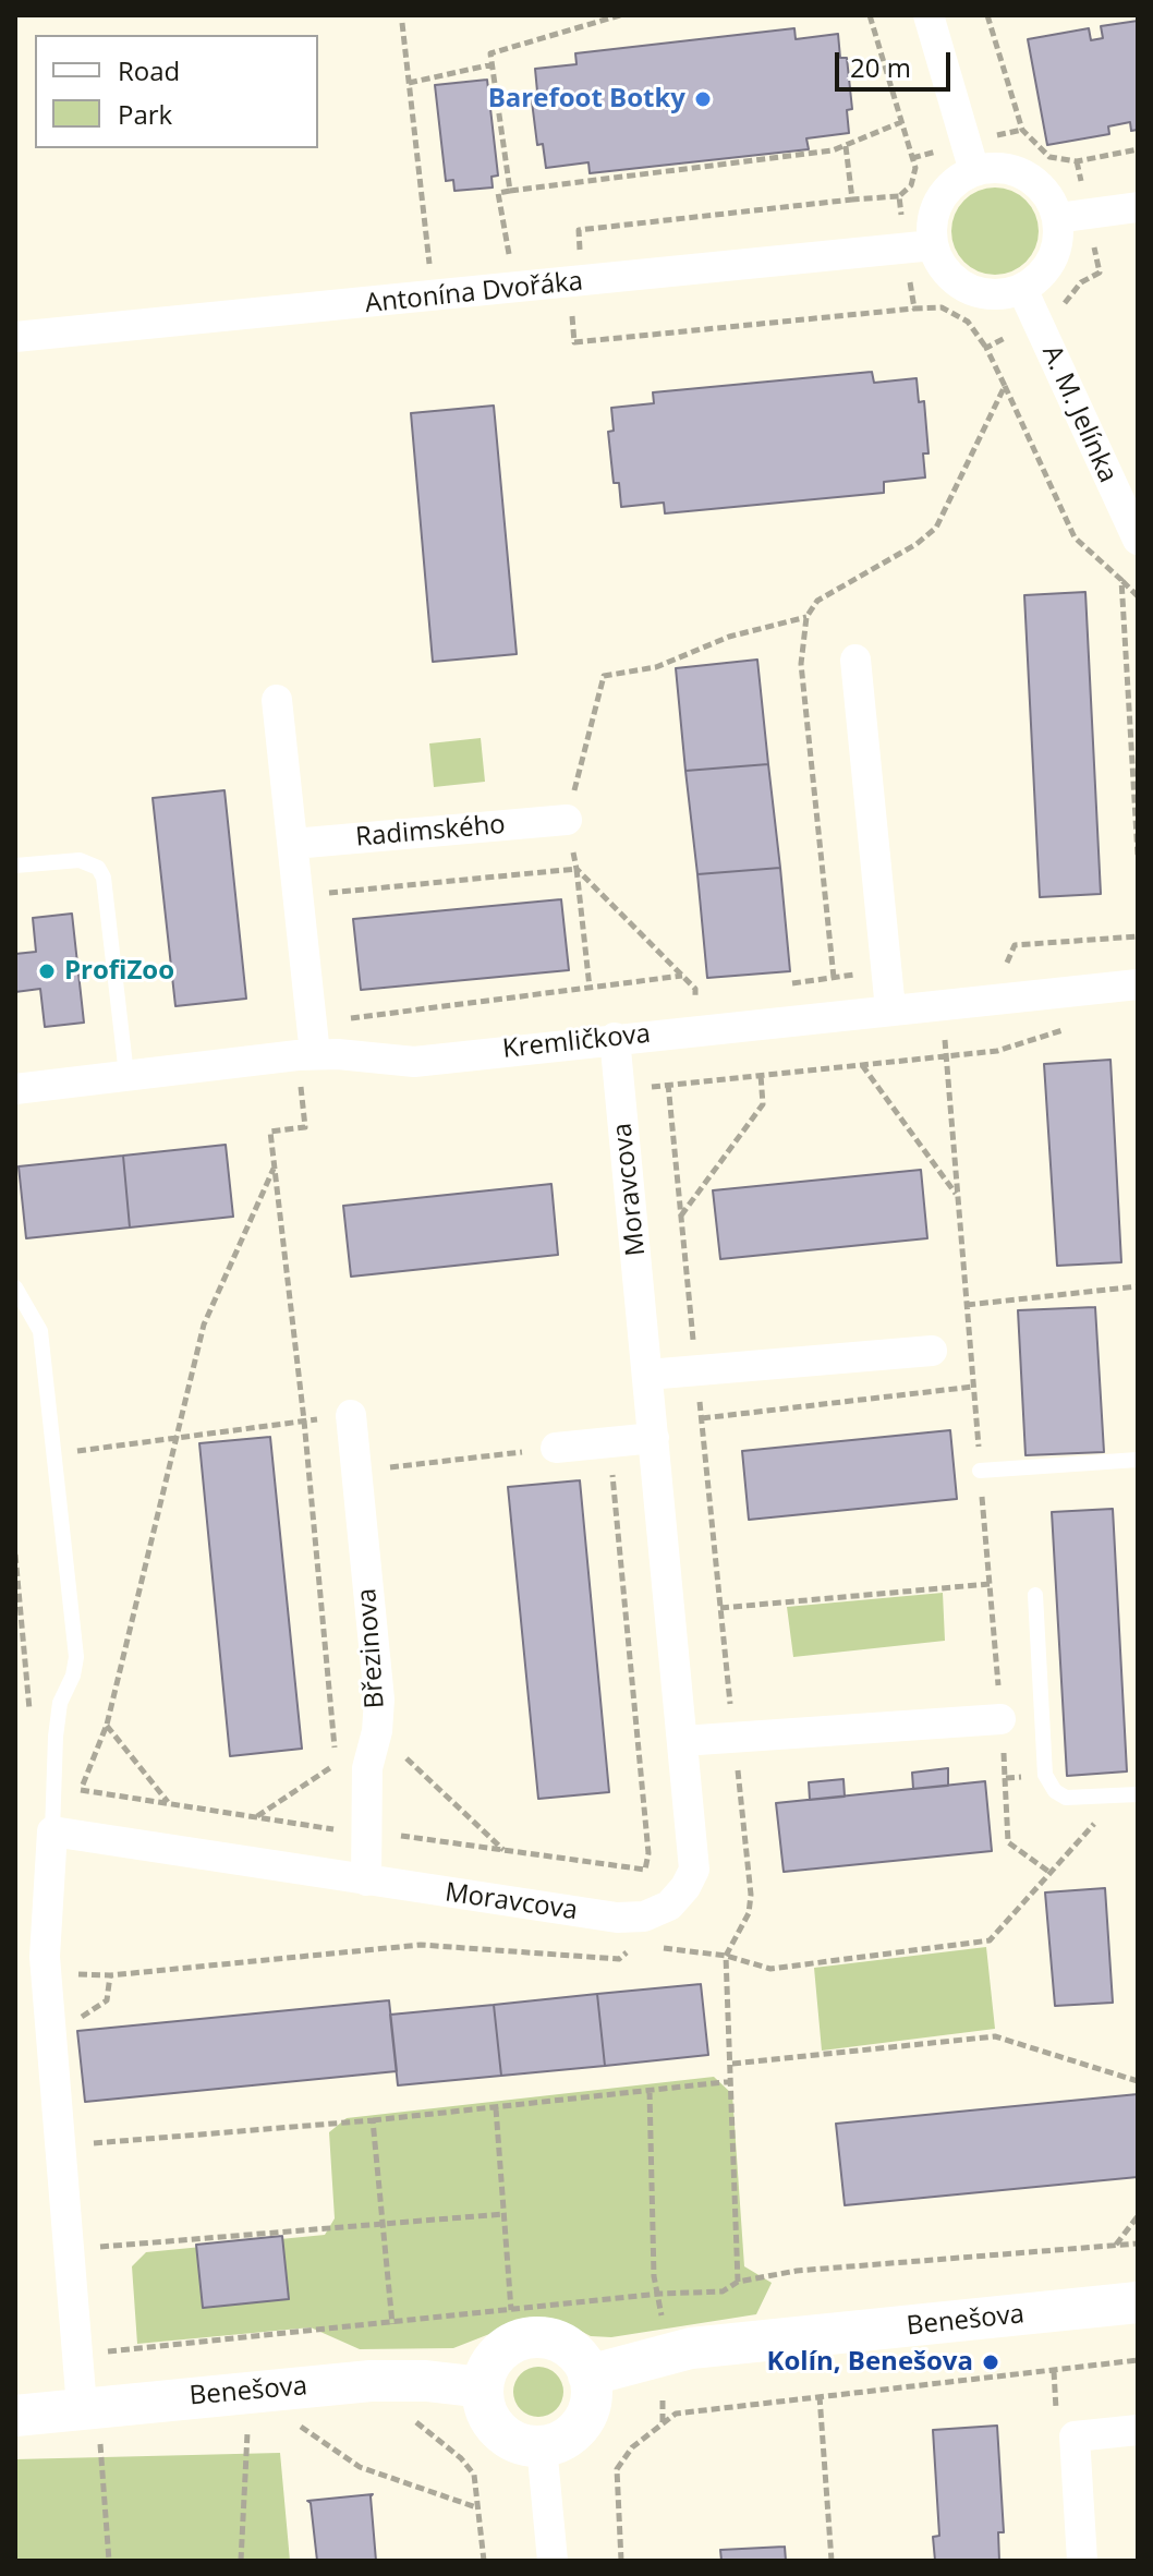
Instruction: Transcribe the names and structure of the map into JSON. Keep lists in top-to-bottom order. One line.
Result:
{"streets":{"street":["Antonína Dvořáka","A. M. Jelínka","Radimského","Kremličkova","Moravcova","Březinova","Benešova"]},"crossings":[["Antonína Dvořáka","A. M. Jelínka"],["Kremličkova","Moravcova"],["Moravcova","Březinova"]],"places":["Barefoot Botky","ProfiZoo","Kolín, Benešova"],"legend":["Road","Park"],"scale_bar":"20 m"}
